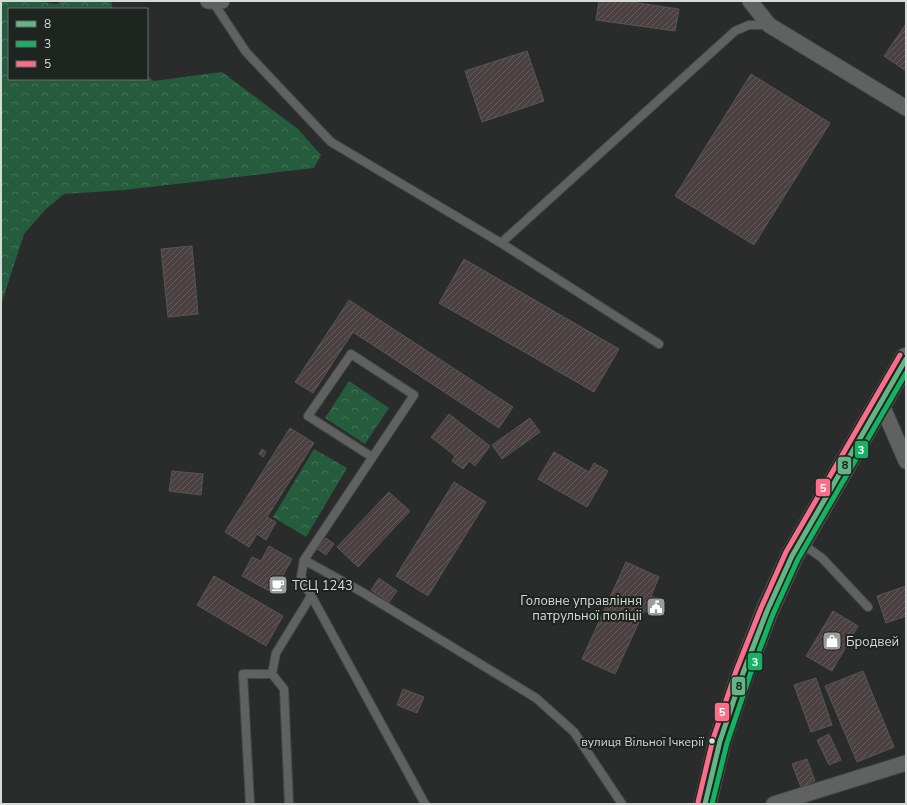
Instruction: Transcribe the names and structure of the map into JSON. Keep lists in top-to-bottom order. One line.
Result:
{"places":{"cafe":["ТСЦ 1243"],"public building":["Головне управління патрульної поліціі"],"shop":["Бродвей"],"other":["вулиця Вільної Ічкерії"]},"lines":["transit line 5","transit line 8","transit line 3"],"legend":["8","3","5"]}
